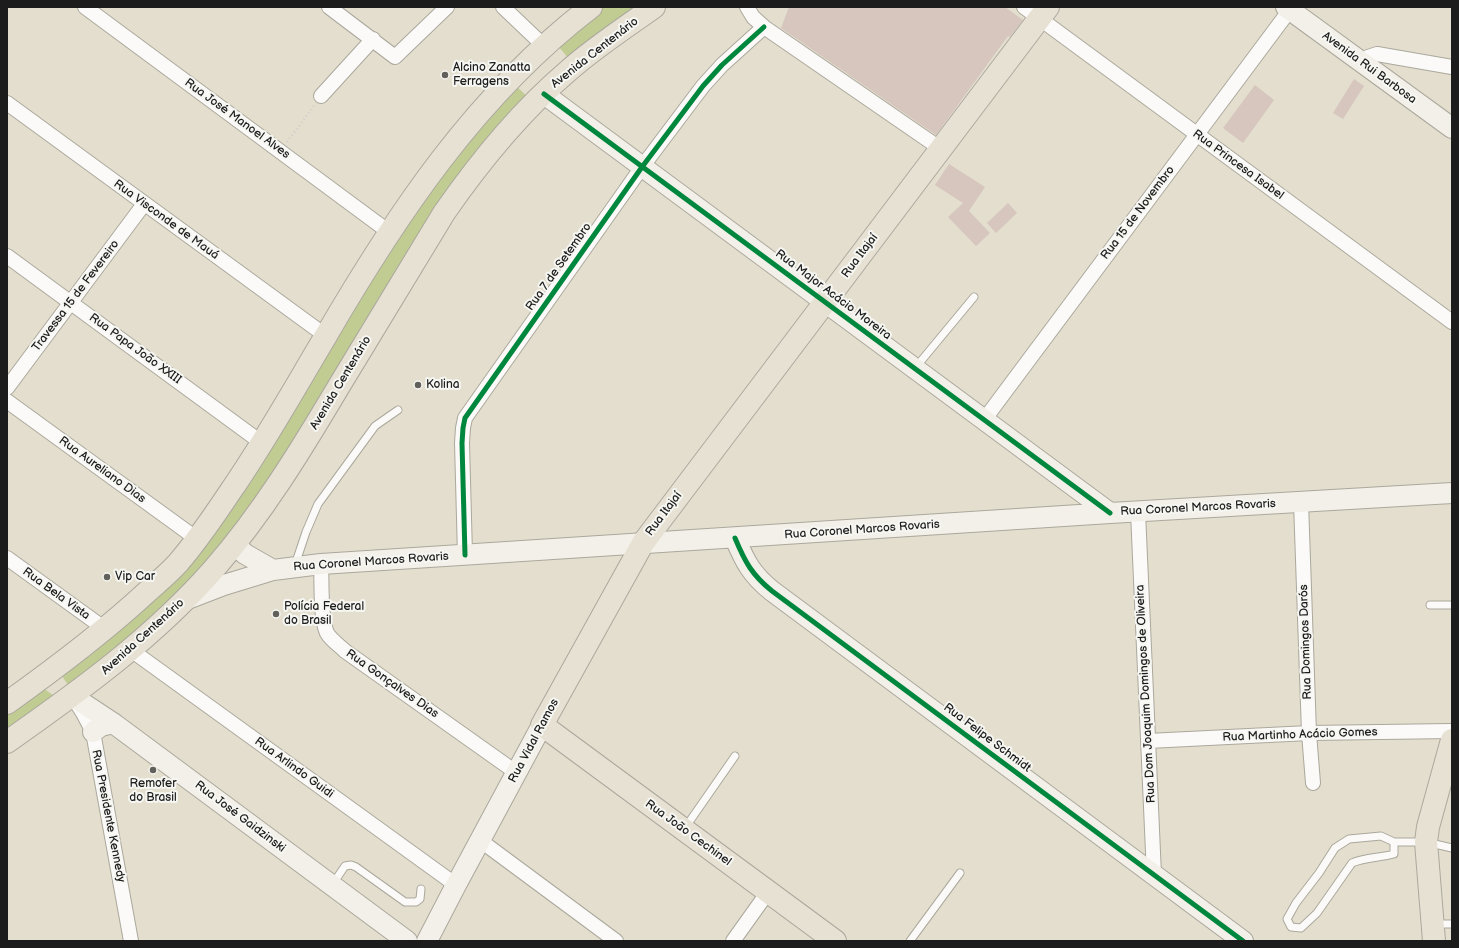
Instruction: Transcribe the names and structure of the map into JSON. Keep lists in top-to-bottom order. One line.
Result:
{"streets":{"main road":["Avenida Centenário","Rua Itajaí","Rua Vidal Ramos","Rua João Cechinel"],"street":["Avenida Rui Barbosa","Rua José Manoel Alves","Rua Princesa Isabel","Rua 15 de Novembro","Rua Visconde de Mauá","Rua 7 de Setembro","Rua Major Acácio Moreira","Travessa 15 de Fevereiro","Rua Papa João XXIII","Rua Aureliano Dias","Rua Coronel Marcos Rovaris","Rua Bela Vista","Rua Domingos Darós","Rua Gonçalves Dias","Rua Dom Joaquim Domingos de Oliveira","Rua Martinho Acácio Gomes","Rua Felipe Schmidt","Rua Arlindo Guidi","Rua Presidente Kennedy","Rua José Gaidzinski"]},"crossings":[["Avenida Centenário","Rua Major Acácio Moreira"],["Avenida Centenário","Rua Coronel Marcos Rovaris"],["Avenida Centenário","Rua Arlindo Guidi"],["Avenida Centenário","Rua Presidente Kennedy"],["Avenida Centenário","Rua José Gaidzinski"],["Avenida Rui Barbosa","Rua 15 de Novembro"],["Rua Princesa Isabel","Rua 15 de Novembro"],["Rua Princesa Isabel","Rua Itajaí"],["Rua 15 de Novembro","Rua Major Acácio Moreira"],["Rua Visconde de Mauá","Travessa 15 de Fevereiro"],["Rua Itajaí","Rua Major Acácio Moreira"],["Rua Itajaí","Rua Coronel Marcos Rovaris"],["Rua Itajaí","Rua Vidal Ramos"],["Rua 7 de Setembro","Rua Major Acácio Moreira"],["Rua 7 de Setembro","Rua Coronel Marcos Rovaris"],["Rua Major Acácio Moreira","Rua Coronel Marcos Rovaris"],["Travessa 15 de Fevereiro","Rua Papa João XXIII"],["Rua Coronel Marcos Rovaris","Rua Domingos Darós"],["Rua Coronel Marcos Rovaris","Rua Gonçalves Dias"],["Rua Coronel Marcos Rovaris","Rua Dom Joaquim Domingos de Oliveira"],["Rua Coronel Marcos Rovaris","Rua Felipe Schmidt"],["Rua Coronel Marcos Rovaris","Rua Vidal Ramos"],["Rua Domingos Darós","Rua Martinho Acácio Gomes"],["Rua Gonçalves Dias","Rua Vidal Ramos"],["Rua Dom Joaquim Domingos de Oliveira","Rua Martinho Acácio Gomes"],["Rua Dom Joaquim Domingos de Oliveira","Rua Felipe Schmidt"],["Rua Vidal Ramos","Rua Arlindo Guidi"],["Rua Vidal Ramos","Rua João Cechinel"],["Rua Presidente Kennedy","Rua José Gaidzinski"]],"places":["Alcino Zanatta Ferragens","Kolina","Vip Car","Polícia Federal do Brasil","Remofer do Brasil"]}
